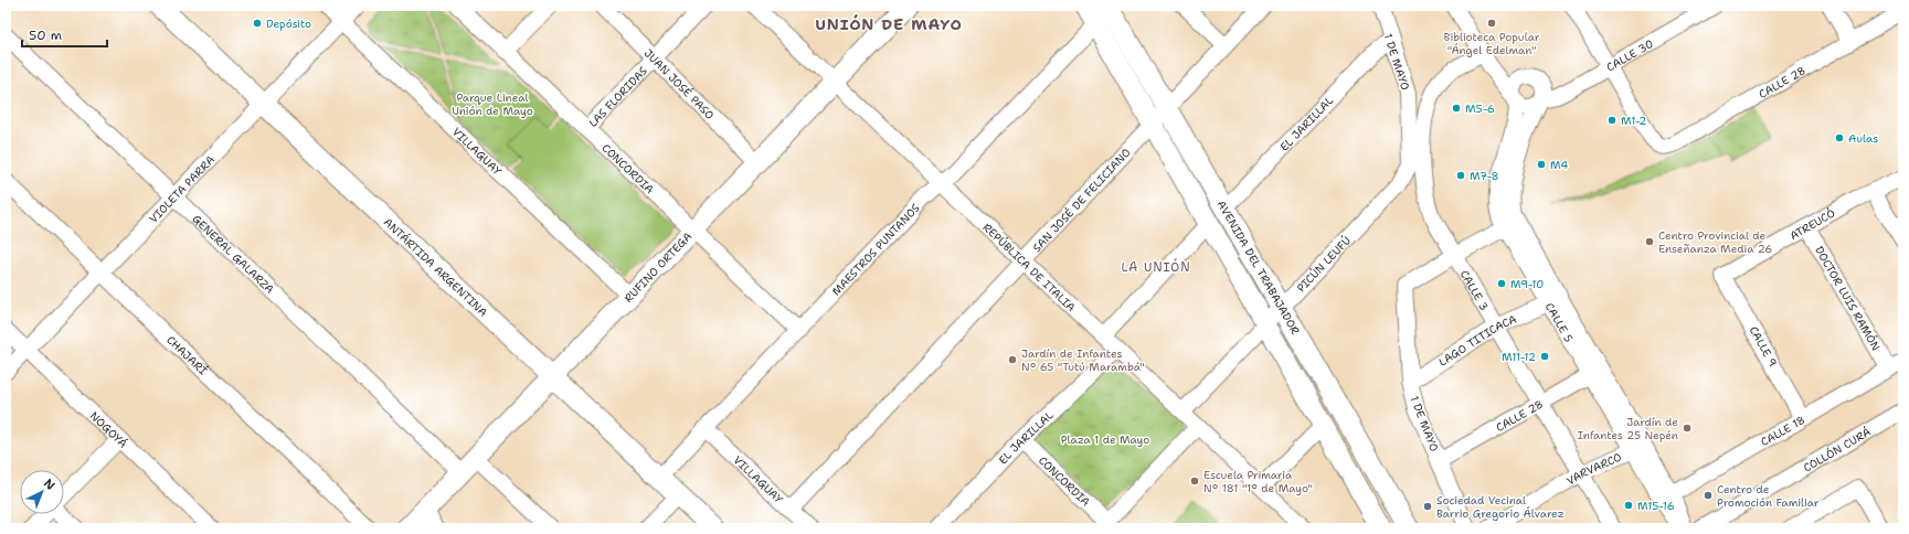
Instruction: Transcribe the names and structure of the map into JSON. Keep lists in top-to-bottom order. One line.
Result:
{"streets":{"main road":["ANTÁRTIDA ARGENTINA","RUFINO ORTEGA","AVENIDA DEL TRABAJADOR"],"street":["CALLE 30","1 DE MAYO","CALLE 28","JUAN JOSÉ PASO","LAS FLORIDAS","EL JARILLAL","VILLAGUAY","CONCORDIA","VIOLETA PARRA","SAN JOSÉ DE FELICIANO","ATREUCÓ","MAESTROS PUNTANOS","GENERAL GALARZA","PICÚN LEUFÚ","REPÚBLICA DE ITALIA","CALLE 3","DOCTOR LUIS RAMÓN","CALLE 5","LAGO TITICACA","CALLE 9","CHAJARÍ","NOGOYÁ","CALLE 18","COLLÓN CURÁ","VARVARCO"]},"crossings":[["CALLE 30","CALLE 28"],["CALLE 30","CALLE 5"],["1 DE MAYO","CALLE 28"],["1 DE MAYO","EL JARILLAL"],["1 DE MAYO","PICÚN LEUFÚ"],["1 DE MAYO","CALLE 3"],["1 DE MAYO","LAGO TITICACA"],["CALLE 28","CALLE 3"],["CALLE 28","CALLE 5"],["JUAN JOSÉ PASO","LAS FLORIDAS"],["JUAN JOSÉ PASO","RUFINO ORTEGA"],["LAS FLORIDAS","CONCORDIA"],["EL JARILLAL","CONCORDIA"],["EL JARILLAL","REPÚBLICA DE ITALIA"],["EL JARILLAL","AVENIDA DEL TRABAJADOR"],["VILLAGUAY","VIOLETA PARRA"],["VILLAGUAY","SAN JOSÉ DE FELICIANO"],["VILLAGUAY","MAESTROS PUNTANOS"],["VILLAGUAY","RUFINO ORTEGA"],["CONCORDIA","MAESTROS PUNTANOS"],["CONCORDIA","RUFINO ORTEGA"],["VIOLETA PARRA","GENERAL GALARZA"],["VIOLETA PARRA","ANTÁRTIDA ARGENTINA"],["VIOLETA PARRA","CHAJARÍ"],["VIOLETA PARRA","NOGOYÁ"],["SAN JOSÉ DE FELICIANO","REPÚBLICA DE ITALIA"],["SAN JOSÉ DE FELICIANO","AVENIDA DEL TRABAJADOR"],["ATREUCÓ","DOCTOR LUIS RAMÓN"],["ATREUCÓ","CALLE 9"],["MAESTROS PUNTANOS","ANTÁRTIDA ARGENTINA"],["MAESTROS PUNTANOS","REPÚBLICA DE ITALIA"],["MAESTROS PUNTANOS","AVENIDA DEL TRABAJADOR"],["GENERAL GALARZA","RUFINO ORTEGA"],["PICÚN LEUFÚ","REPÚBLICA DE ITALIA"],["PICÚN LEUFÚ","AVENIDA DEL TRABAJADOR"],["ANTÁRTIDA ARGENTINA","RUFINO ORTEGA"],["RUFINO ORTEGA","REPÚBLICA DE ITALIA"],["CALLE 3","LAGO TITICACA"],["CALLE 3","VARVARCO"],["DOCTOR LUIS RAMÓN","CALLE 18"],["CALLE 5","LAGO TITICACA"],["CALLE 5","CALLE 18"],["CALLE 5","VARVARCO"],["CALLE 9","CALLE 18"]],"districts":["UNIÓN DE MAYO","LA UNIÓN"],"parks":["Parque Lineal Unión de Mayo","Plaza 1 de Mayo"],"places":["Depósito","Biblioteca Popular \"Ángel Edelman\"","M5-6","M1-2","Aulas","M4","M7-8","Centro Provincial de Enseñanza Media 26","M9-10","M11-12","Jardín de Infantes N° 65 \"Tutú Marambá\"","Jardín de Infantes 25 Nepén","Escuela Primaria N° 181 \"1° de Mayo\"","Centro de Promoción Familiar","M15-16","Sociedad Vecinal Barrio Gregorio Álvarez"],"scale_bar":"50 m","north":"top right"}
